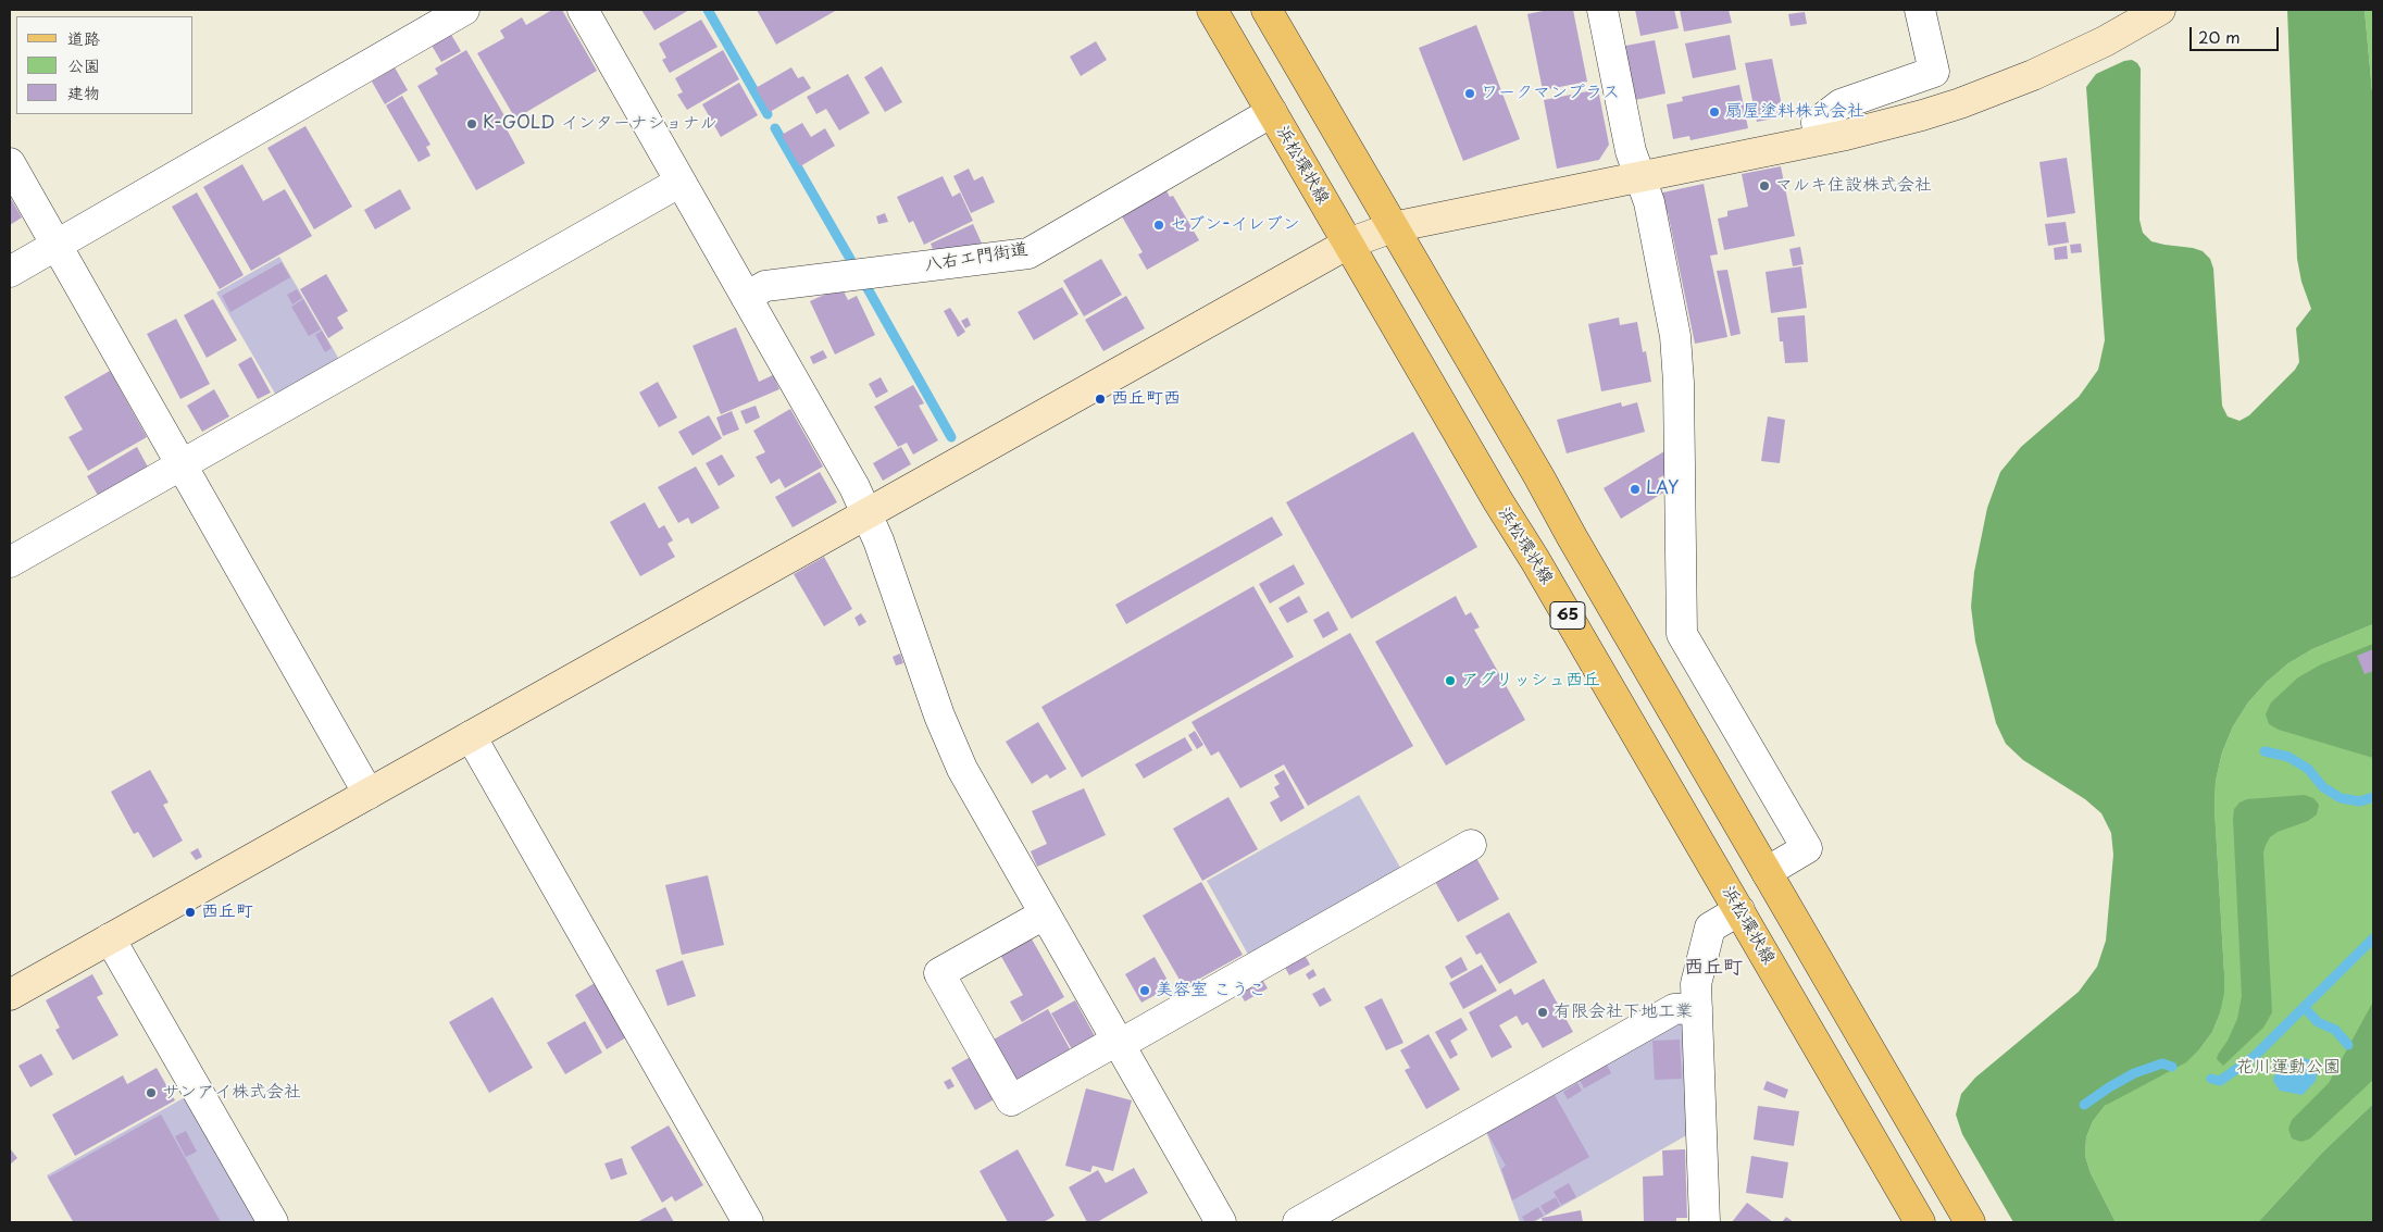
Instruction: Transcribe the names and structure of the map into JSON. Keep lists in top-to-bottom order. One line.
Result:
{"streets":{"main road":["浜松環状線","65"],"street":["八右エ門街道"]},"crossings":[["浜松環状線","八右エ門街道"]],"districts":["西丘町"],"parks":["花川運動公園"],"places":["ワークマンプラス","扇屋塗料株式会社","K-GOLD インターナショナル","マルキ住設株式会社","セブン-イレブン","西丘町西","LAY","アグリッシュ西丘","西丘町","美容室 こうこ","有限会社下地工業","サンアイ株式会社"],"legend":["道路","公園","建物"],"scale_bar":"20 m"}
